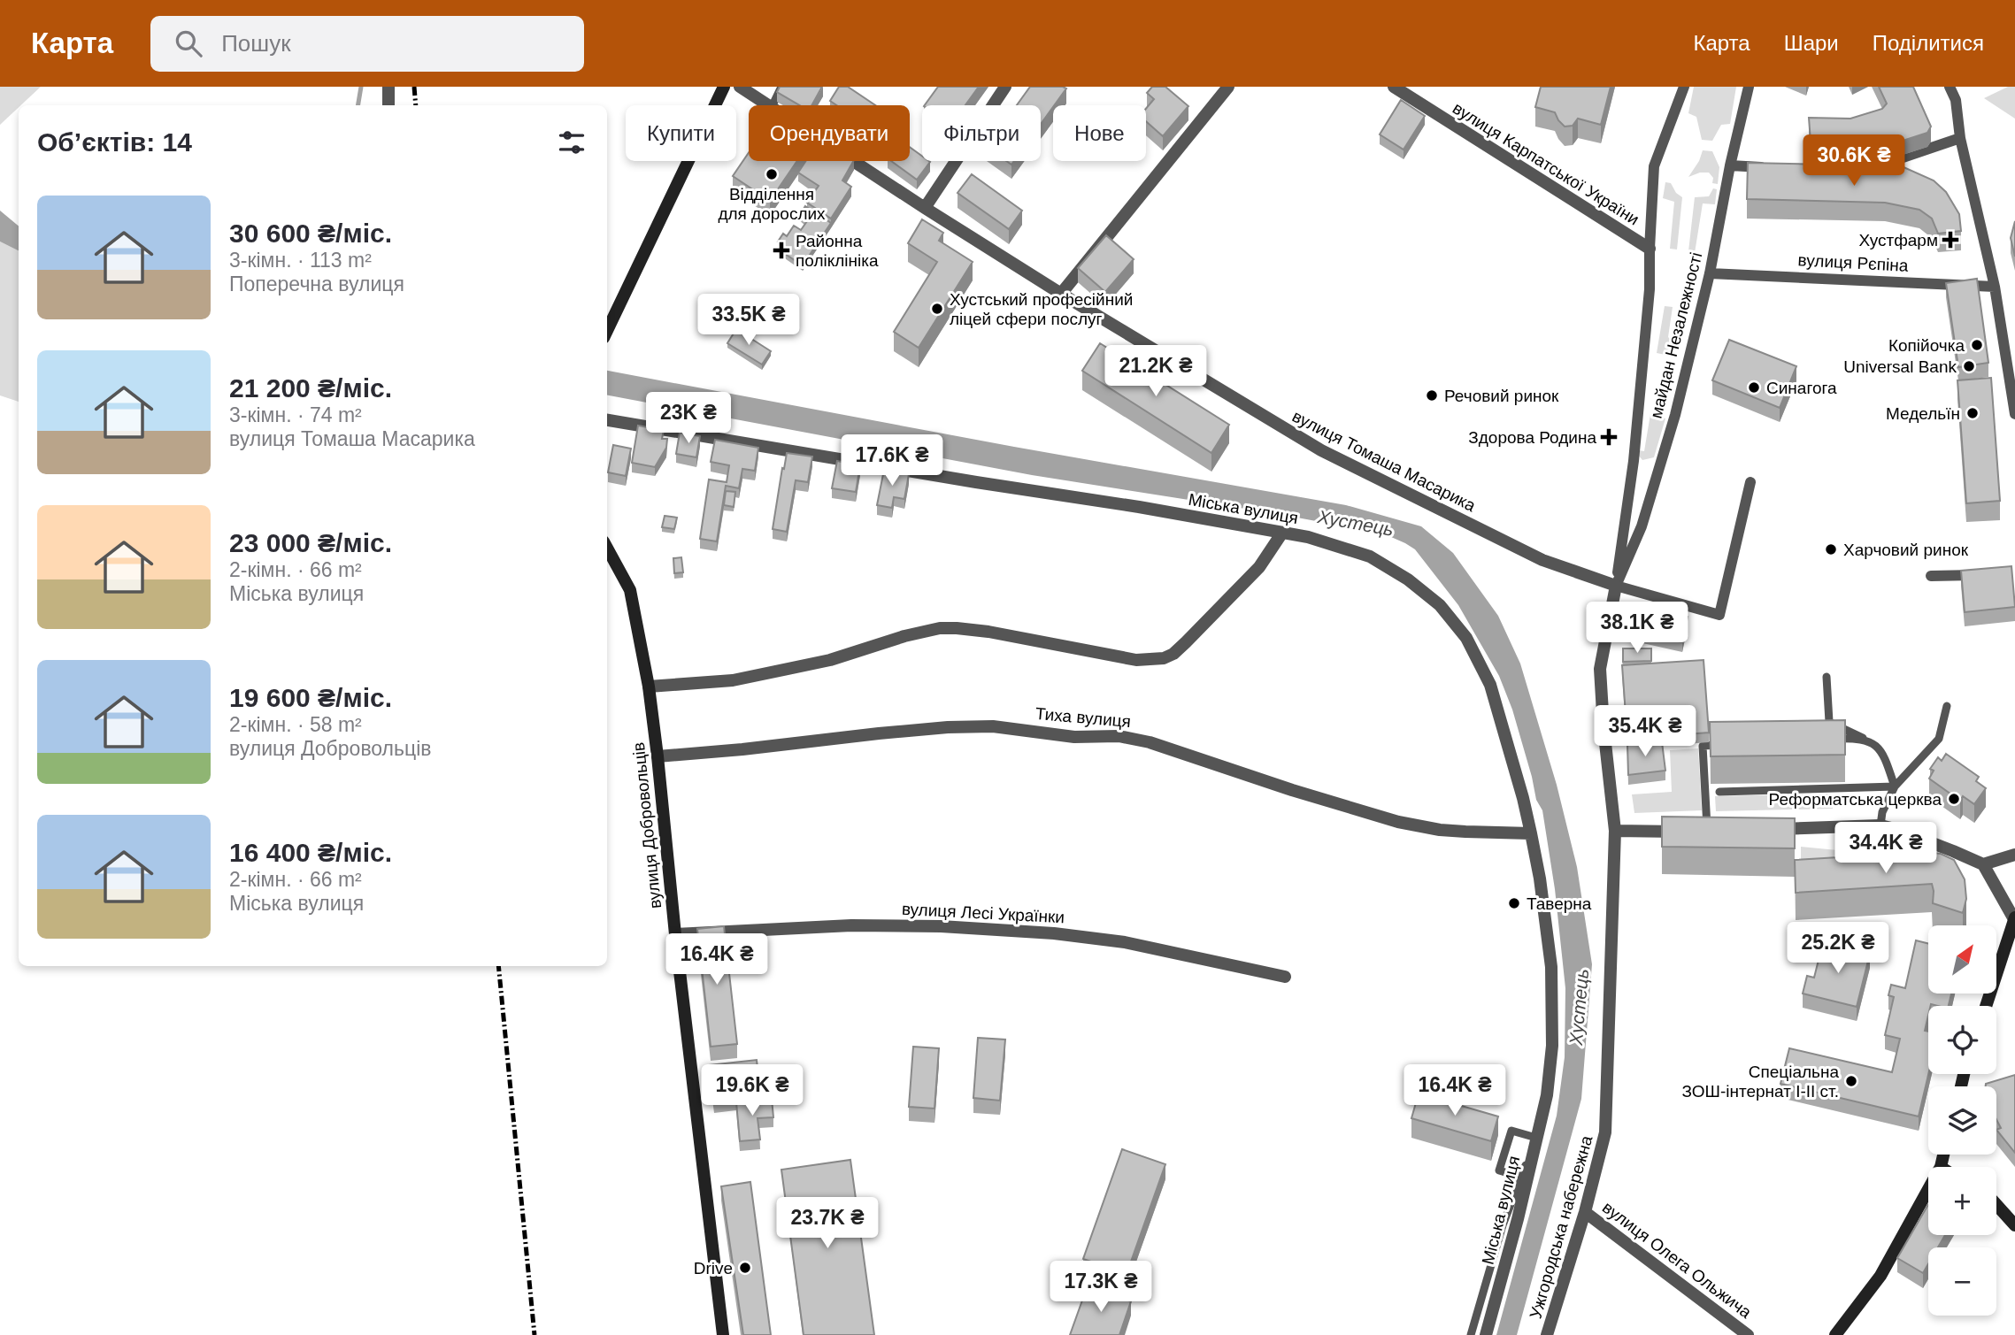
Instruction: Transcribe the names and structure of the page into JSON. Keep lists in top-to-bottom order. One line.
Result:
{"streets":{"main road":["вулиця Добровольців"],"street":["вулиця Карпатської України","вулиця Рєпіна","майдан Незалежності","вулиця Томаша Масарика","Міська вулиця","Тиха вулиця","вулиця Лесі Українки","Ужгородська набережна","вулиця Олега Ольжича"]},"crossings":[["вулиця Карпатської України","майдан Незалежності"],["вулиця Рєпіна","майдан Незалежності"],["майдан Незалежності","вулиця Томаша Масарика"],["майдан Незалежності","Ужгородська набережна"],["Міська вулиця","Тиха вулиця"],["Тиха вулиця","вулиця Добровольців"],["вулиця Добровольців","вулиця Лесі Українки"],["Ужгородська набережна","вулиця Олега Ольжича"]],"water":["Хустець"],"places":{"other":["Відділення для дорослих","Хустський професійний ліцей сфери послуг","Копійочка","Universal Bank","Синагога","Речовий ринок","Медельїн","Харчовий ринок","Реформатська церква","Таверна","Спеціальна ЗОШ-інтернат І-ІІ ст.","Drive"],"health":["Хустфарм","Районна поліклініка","Здорова Родина"]},"north":"top right","page":{"header":"Карта","search":"Пошук","nav":["Карта","Шари","Поділитися"],"chip":["Купити","Орендувати","Фільтри","Нове"],"heading":"Об’єктів: 14","price":["30.6K ₴","33.5K ₴","21.2K ₴","23K ₴","17.6K ₴","38.1K ₴","35.4K ₴","34.4K ₴","25.2K ₴","16.4K ₴","19.6K ₴","16.4K ₴","23.7K ₴","17.3K ₴"],"list":[{"name":"30 600 ₴/міс.","note":"3-кімн. · 113 m² · Поперечна вулиця"},{"name":"21 200 ₴/міс.","note":"3-кімн. · 74 m² · вулиця Томаша Масарика"},{"name":"23 000 ₴/міс.","note":"2-кімн. · 66 m² · Міська вулиця"},{"name":"19 600 ₴/міс.","note":"2-кімн. · 58 m² · вулиця Добровольців"},{"name":"16 400 ₴/міс.","note":"2-кімн. · 66 m² · Міська вулиця"}],"map_buttons":["+","−"]}}
